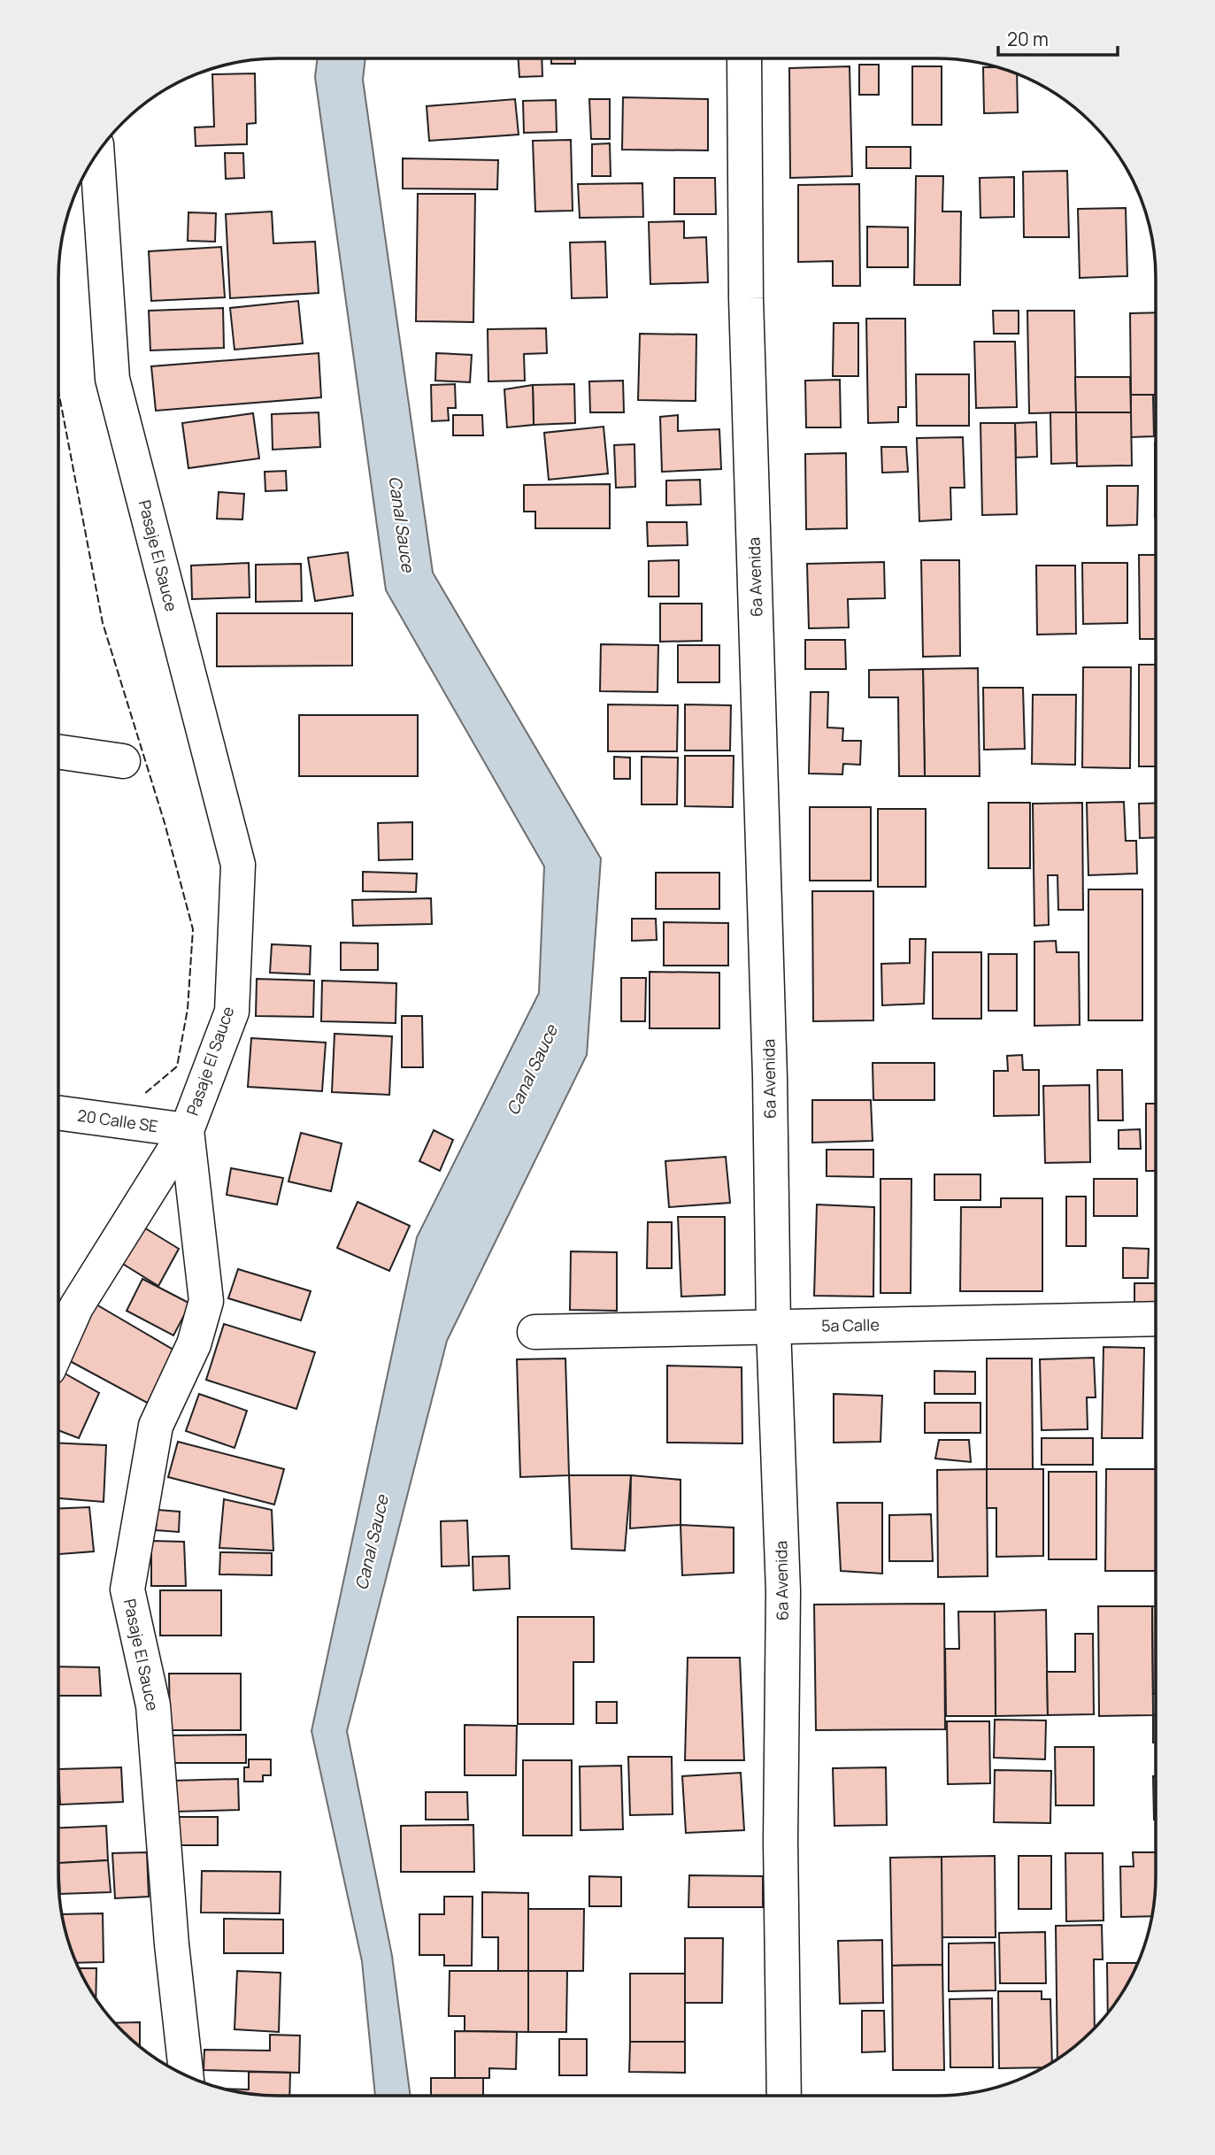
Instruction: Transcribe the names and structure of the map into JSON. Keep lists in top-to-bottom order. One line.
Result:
{"streets":{"street":["Pasaje El Sauce","6a Avenida","20 Calle SE","5a Calle"]},"crossings":[["Pasaje El Sauce","20 Calle SE"],["6a Avenida","5a Calle"]],"water":["Canal Sauce"],"scale_bar":"20 m"}
